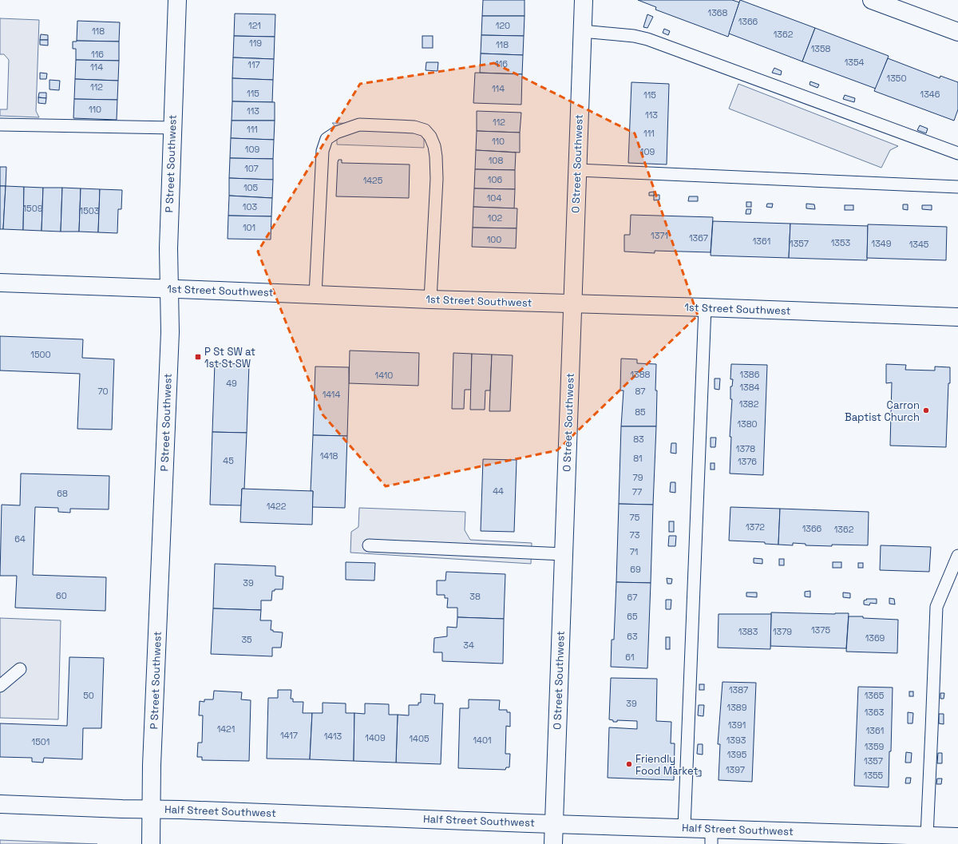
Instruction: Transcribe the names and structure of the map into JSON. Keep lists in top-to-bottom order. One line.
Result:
{"streets":{"street":["P Street Southwest","O Street Southwest","1st Street Southwest","Half Street Southwest"]},"crossings":[["P Street Southwest","1st Street Southwest"],["P Street Southwest","Half Street Southwest"],["O Street Southwest","1st Street Southwest"],["O Street Southwest","Half Street Southwest"]],"places":{"transit":["P St SW at 1st St SW"],"other":["Carron Baptist Church","Friendly Food Market"]},"house_numbers":["1368","1366","121","120","118","1362","119","118","1358","116","1354","116","117","114","1350","112","114","115","1346","115","110","113","113","112","111","111","110","109","109","108","107","106","1425","105","104","103","1509","1503","102","101","1371","1367","100","1361","1353","1357","1349","1345","1500","1388","1386","1410","49","1384","70","87","1414","1382","85","1380","83","1378","1418","81","45","1376","79","44","77","68","1422","75","1372","1366","1362","73","64","71","69","39","60","38","67","65","1375","1383","1379","63","1369","35","34","61","1387","50","1365","39","1389","1363","1391","1421","1361","1417","1413","1409","1405","1401","1393","1501","1359","1395","1357","1397","1355"]}
